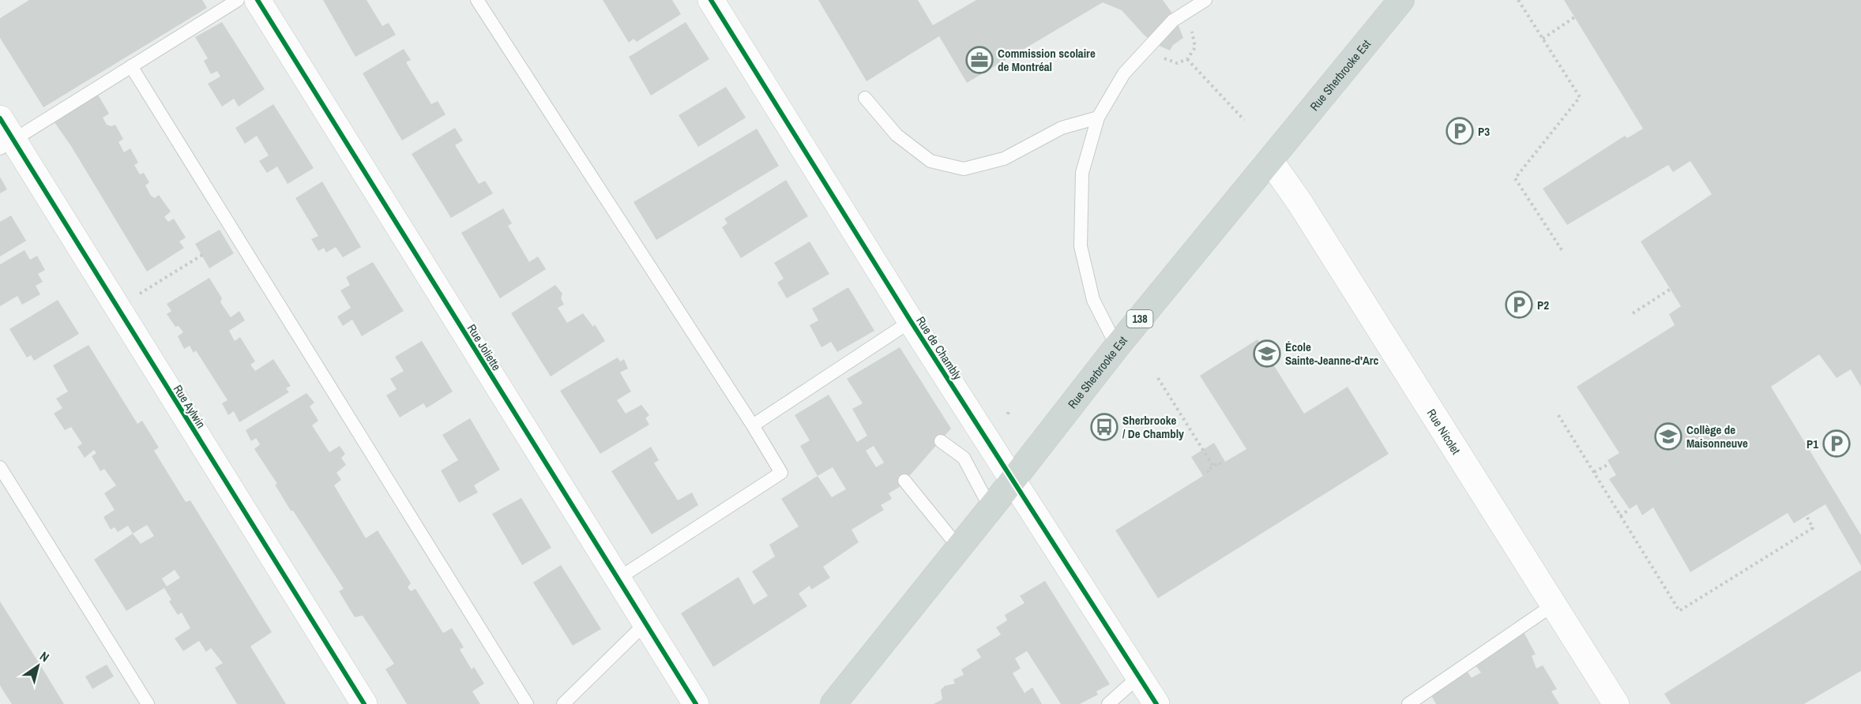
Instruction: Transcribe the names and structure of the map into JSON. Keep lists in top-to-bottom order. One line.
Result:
{"streets":{"main road":["Rue Sherbrooke Est","138"],"street":["Rue Joliette","Rue de Chambly","Rue Aylwin","Rue Nicolet"]},"crossings":[["Rue Sherbrooke Est","Rue de Chambly"],["Rue Sherbrooke Est","Rue Nicolet"]],"places":{"office":["Commission scolaire de Montréal"],"parking":["P3","P2","P1"],"school or university":["École Sainte-Jeanne-d'Arc","Collège de Maisonneuve"],"bus stop":["Sherbrooke / De Chambly"]},"north":"top right"}
